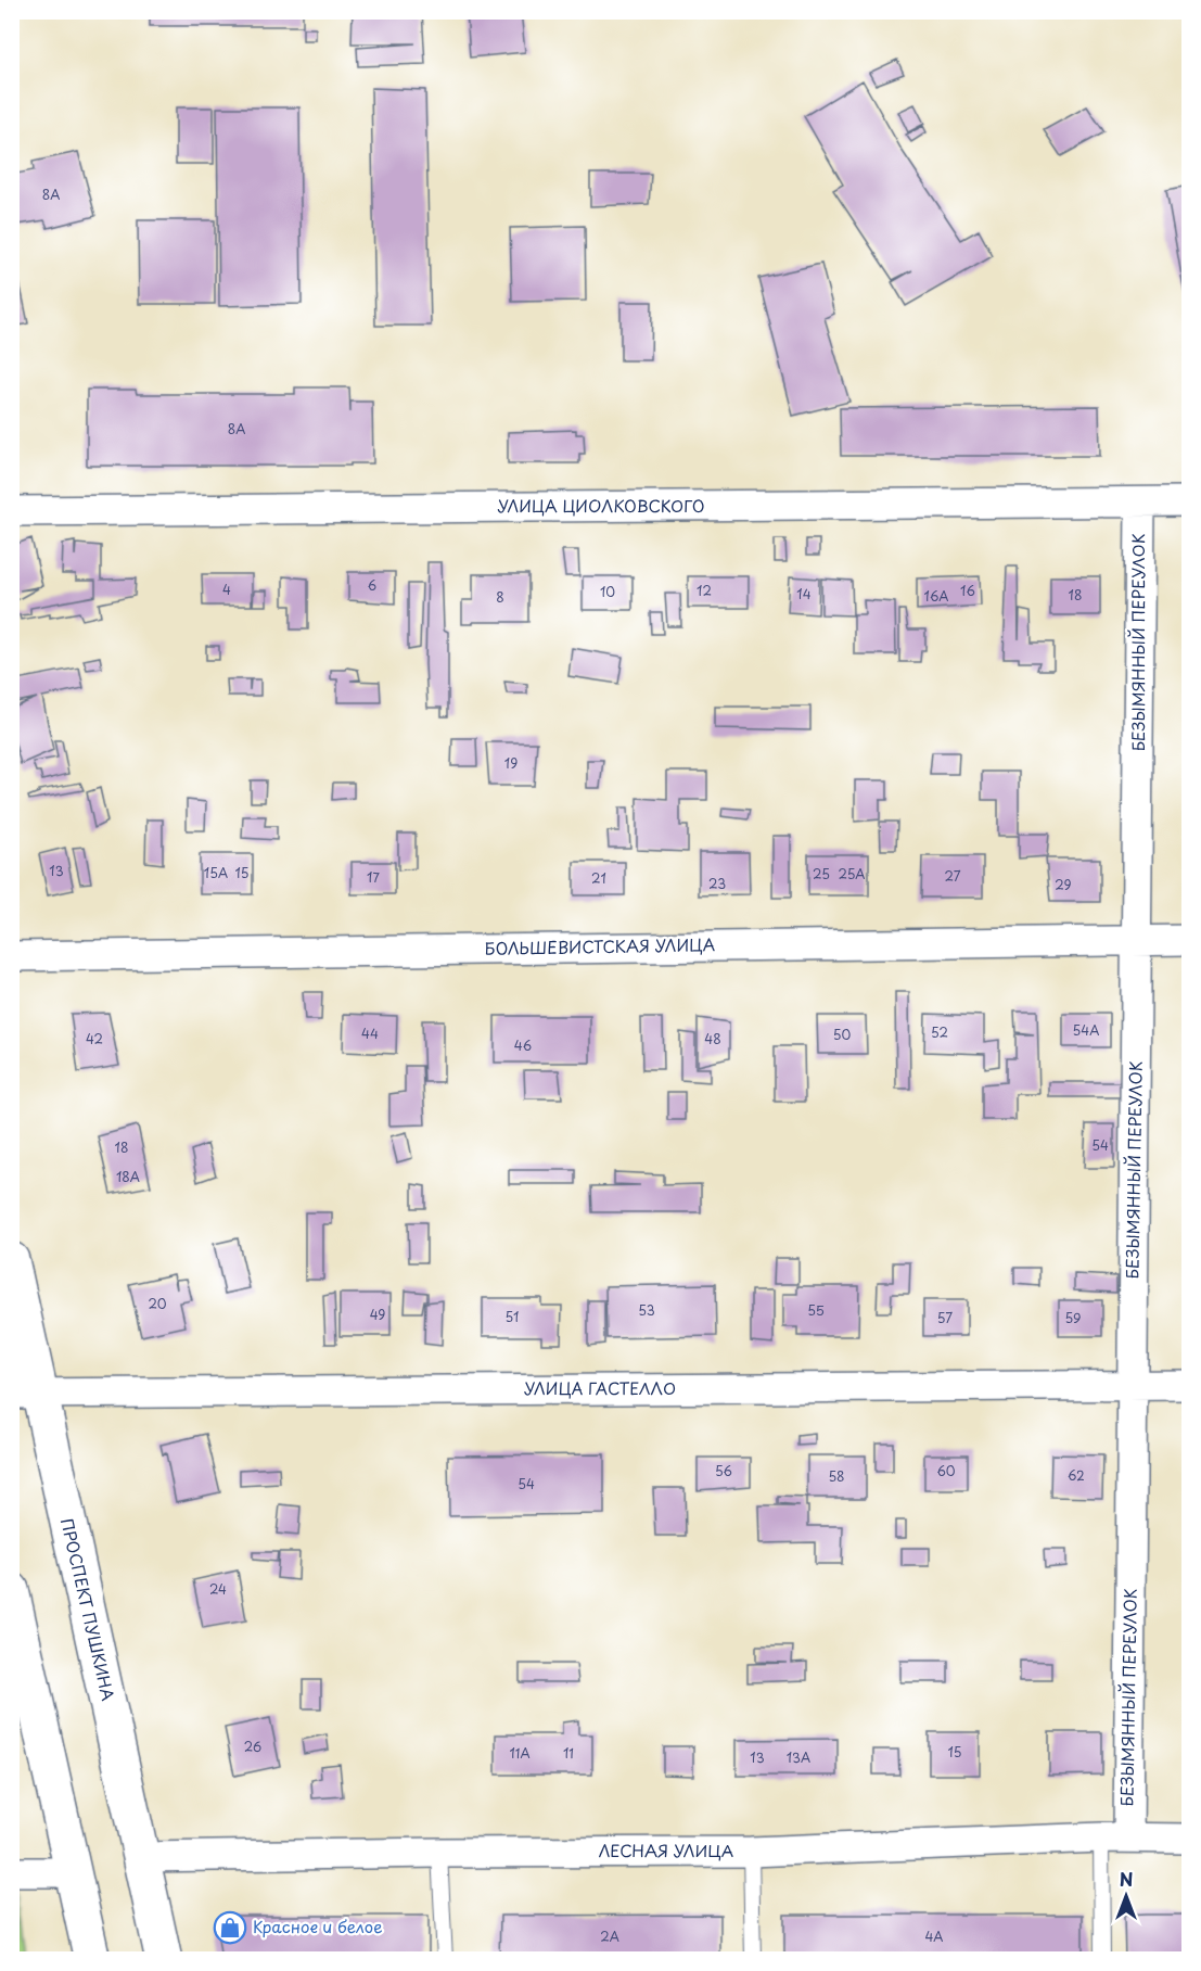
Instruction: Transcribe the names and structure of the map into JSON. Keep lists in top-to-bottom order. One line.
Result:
{"streets":{"main road":["ПРОСПЕКТ ПУШКИНА"],"street":["УЛИЦА ЦИОЛКОВСКОГО","БЕЗЫМЯННЫЙ ПЕРЕУЛОК","БОЛЬШЕВИСТСКАЯ УЛИЦА","УЛИЦА ГАСТЕЛЛО","ЛЕСНАЯ УЛИЦА"]},"crossings":[["УЛИЦА ЦИОЛКОВСКОГО","БЕЗЫМЯННЫЙ ПЕРЕУЛОК"],["БЕЗЫМЯННЫЙ ПЕРЕУЛОК","БОЛЬШЕВИСТСКАЯ УЛИЦА"],["БЕЗЫМЯННЫЙ ПЕРЕУЛОК","УЛИЦА ГАСТЕЛЛО"],["БЕЗЫМЯННЫЙ ПЕРЕУЛОК","ЛЕСНАЯ УЛИЦА"],["УЛИЦА ГАСТЕЛЛО","ПРОСПЕКТ ПУШКИНА"],["ПРОСПЕКТ ПУШКИНА","ЛЕСНАЯ УЛИЦА"]],"places":{"shop":["Красное и белое"]},"house_numbers":["8А","8А","6","4","12","16","10","14","18","16А","8","19","13","15А","15","25","25А","27","17","21","23","29","54А","52","44","50","42","48","46","54","18","18А","20","53","55","49","51","57","59","56","60","62","58","54","24","26","15","11А","11","13","13А","2А","4А"],"north":"top"}
